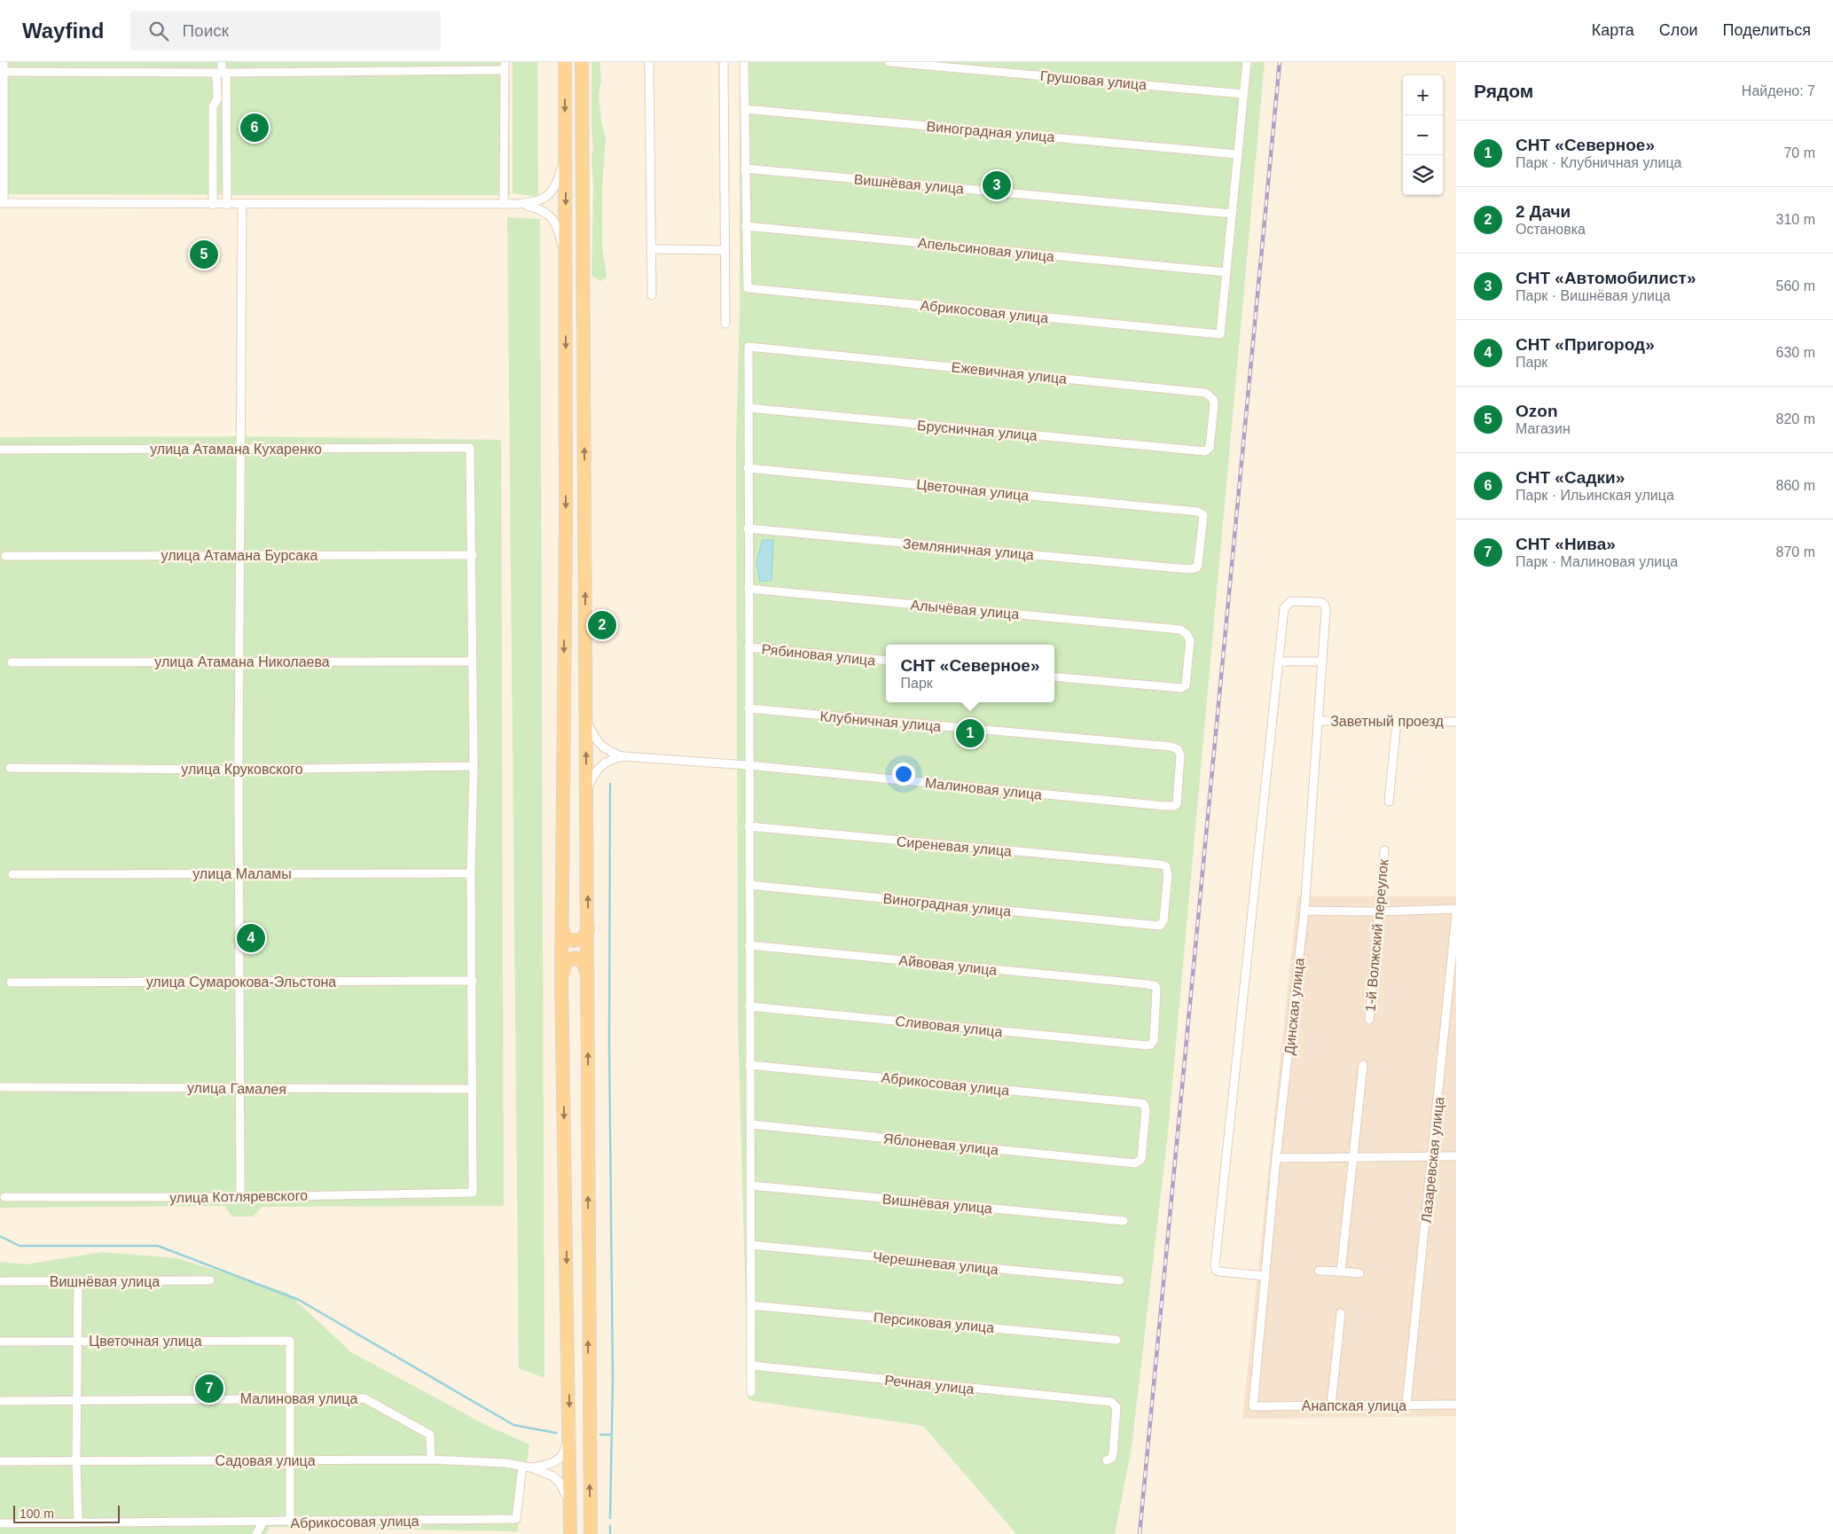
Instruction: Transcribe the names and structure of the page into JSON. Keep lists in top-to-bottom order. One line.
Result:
{"streets":{"street":["Грушовая улица","Виноградная улица","Вишнёвая улица","Апельсиновая улица","Абрикосовая улица","Ежевичная улица","Брусничная улица","улица Атамана Кухаренко","Цветочная улица","Земляничная улица","улица Атамана Бурсака","Алычёвая улица","Рябиновая улица","улица Атамана Николаева","Клубничная улица","Заветный проезд","улица Круковского","Малиновая улица","Сиреневая улица","улица Маламы","1-й Волжский переулок","Айвовая улица","улица Сумарокова-Эльстона","Динская улица","Сливовая улица","улица Гамалея","Яблоневая улица","Лазаревская улица","улица Котляревского","Черешневая улица","Персиковая улица","Речная улица","Анапская улица","Садовая улица"]},"crossings":[["Виноградная улица","Сиреневая улица"],["Апельсиновая улица","Абрикосовая улица"],["Абрикосовая улица","Яблоневая улица"],["Абрикосовая улица","Садовая улица"],["Ежевичная улица","Брусничная улица"],["улица Атамана Кухаренко","улица Атамана Бурсака"],["Цветочная улица","Земляничная улица"],["Цветочная улица","Малиновая улица"],["Клубничная улица","Малиновая улица"],["Заветный проезд","Динская улица"],["Малиновая улица","Садовая улица"],["Айвовая улица","Сливовая улица"],["Динская улица","Анапская улица"],["улица Гамалея","улица Котляревского"],["Лазаревская улица","Анапская улица"]],"scale_bar":"100 m","page":{"header":"Wayfind","search":"Поиск","nav":["Карта","Слои","Поделиться"],"heading":["Рядом","Найдено: 7"],"map_buttons":["+","−"],"pins":["6","3","5","2","1","4","7"],"list":[{"mark":"1","name":"СНТ «Северное»","note":"Парк · Клубничная улица","value":"70 m"},{"mark":"2","name":"2 Дачи","note":"Остановка","value":"310 m"},{"mark":"3","name":"СНТ «Автомобилист»","note":"Парк · Вишнёвая улица","value":"560 m"},{"mark":"4","name":"СНТ «Пригород»","note":"Парк","value":"630 m"},{"mark":"5","name":"Ozon","note":"Магазин","value":"820 m"},{"mark":"6","name":"СНТ «Садки»","note":"Парк · Ильинская улица","value":"860 m"},{"mark":"7","name":"СНТ «Нива»","note":"Парк · Малиновая улица","value":"870 m"}],"popup":["СНТ «Северное»","Парк"],"scale":"100 m"}}
